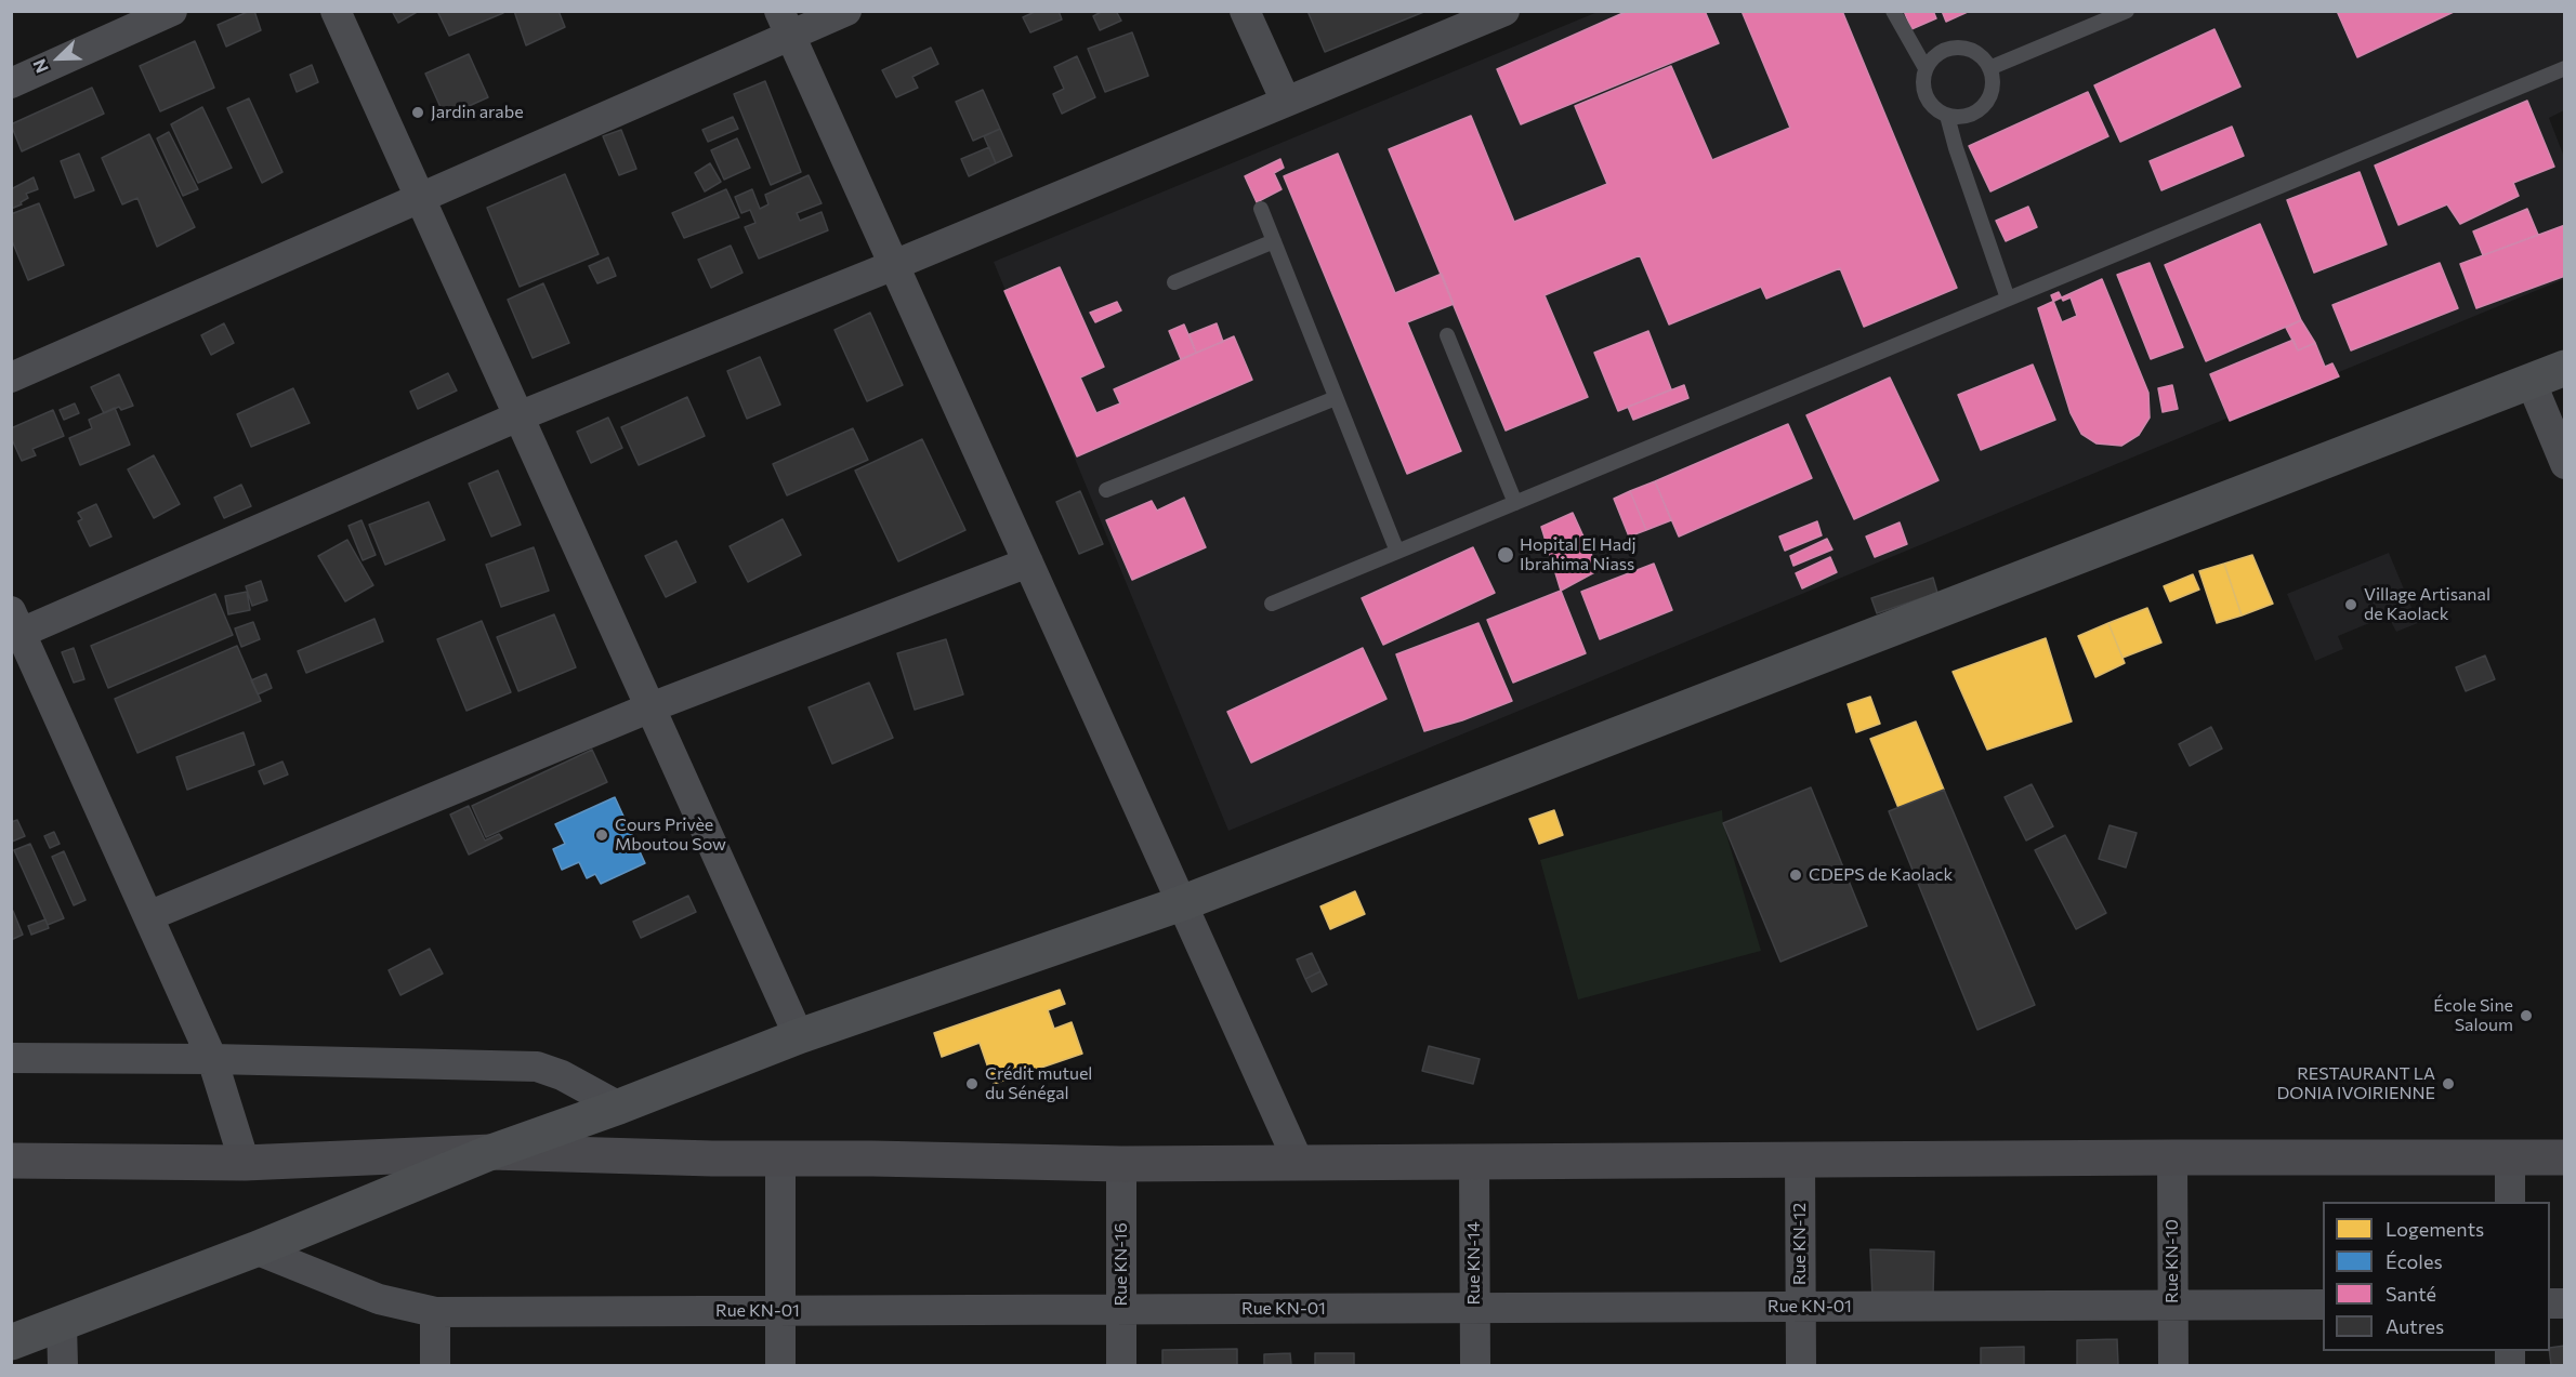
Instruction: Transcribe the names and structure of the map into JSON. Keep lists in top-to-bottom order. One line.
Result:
{"streets":{"street":["Rue KN-12","Rue KN-10","Rue KN-14","Rue KN-16","Rue KN-01"]},"crossings":[["Rue KN-12","Rue KN-01"],["Rue KN-10","Rue KN-01"],["Rue KN-14","Rue KN-01"],["Rue KN-16","Rue KN-01"]],"places":["Jardin arabe","Hopital El Hadj Ibrahima Niass","Village Artisanal de Kaolack","Cours Privèe Mboutou Sow","CDEPS de Kaolack","École Sine Saloum","Crédit mutuel du Sénégal","RESTAURANT LA DONIA IVOIRIENNE"],"legend":["Logements","Écoles","Santé","Autres"],"north":"bottom left"}
